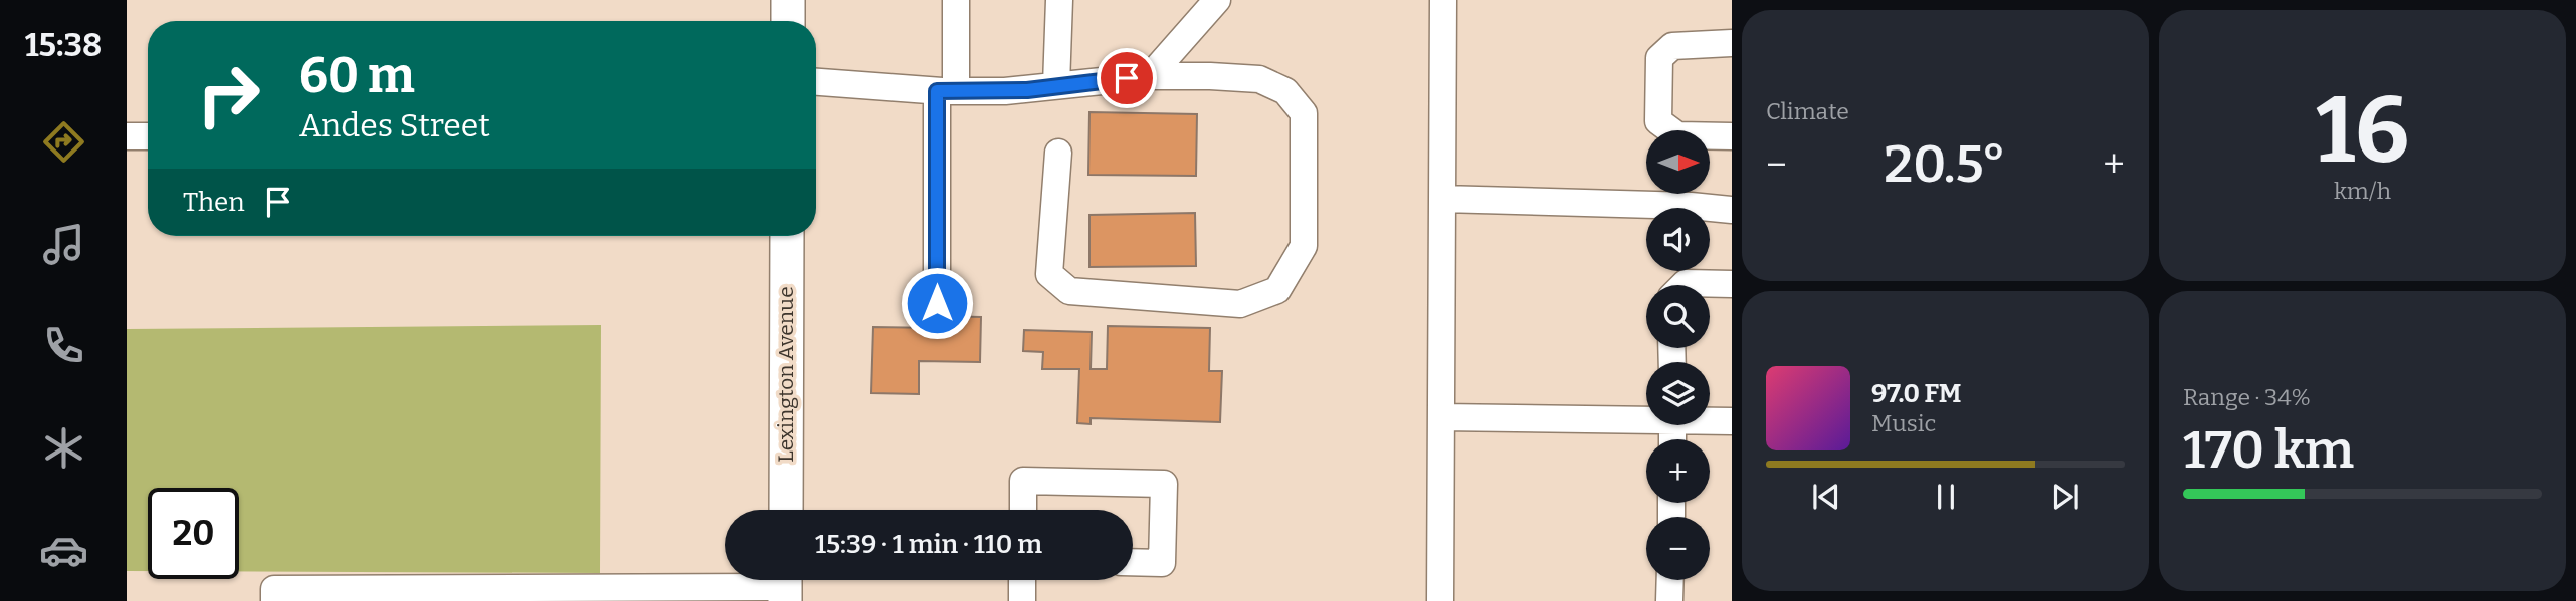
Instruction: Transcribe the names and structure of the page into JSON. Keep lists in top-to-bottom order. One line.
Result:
{"streets":{"main road":["Lexington Avenue"]},"north":"right","page":{"tabs":"15:38","tile":["Climate",["16","km/h"],["Range · 34%","170 km"]],"turn":["60 m","Andes Street"],"map_buttons":["+","−"],"heat":["−","20.5°","+"],"then":"Then","song":["97.0 FM","Music"],"limit":"20","trip":"15:39 · 1 min · 110 m"}}
